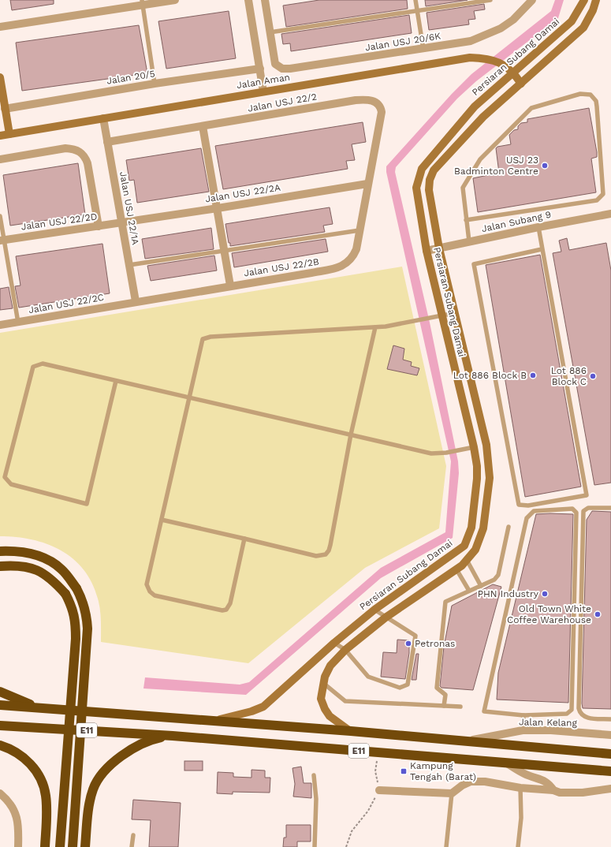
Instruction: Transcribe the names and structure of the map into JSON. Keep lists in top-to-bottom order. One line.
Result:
{"streets":{"highway":["E11"],"street":["Jalan USJ 20/6K","Persiaran Subang Damai","Jalan 20/5","Jalan Aman","Jalan USJ 22/2","Jalan USJ 22/2A","Jalan USJ 22/1A","Jalan USJ 22/2D","Jalan Subang 9","Jalan USJ 22/2B","Jalan USJ 22/2C","Jalan Kelang"]},"crossings":[["Persiaran Subang Damai","Jalan Aman"],["Persiaran Subang Damai","Jalan Subang 9"],["Persiaran Subang Damai","E11"],["Jalan Aman","Jalan USJ 22/1A"],["Jalan USJ 22/2","Jalan USJ 22/2A"],["Jalan USJ 22/2","Jalan USJ 22/1A"],["Jalan USJ 22/2","Jalan USJ 22/2B"],["Jalan USJ 22/2A","Jalan USJ 22/1A"],["Jalan USJ 22/2A","Jalan USJ 22/2D"],["Jalan USJ 22/2A","Jalan USJ 22/2B"],["Jalan USJ 22/1A","Jalan USJ 22/2D"],["Jalan USJ 22/1A","Jalan USJ 22/2B"],["Jalan USJ 22/1A","Jalan USJ 22/2C"],["Jalan USJ 22/2B","Jalan USJ 22/2C"],["Jalan Kelang","E11"]],"places":{"other":["USJ 23 Badminton Centre","Lot 886 Block B","Lot 886 Block C","PHN Industry","Old Town White Coffee Warehouse","Petronas"],"transit":["Kampung Tengah (Barat)"]}}
